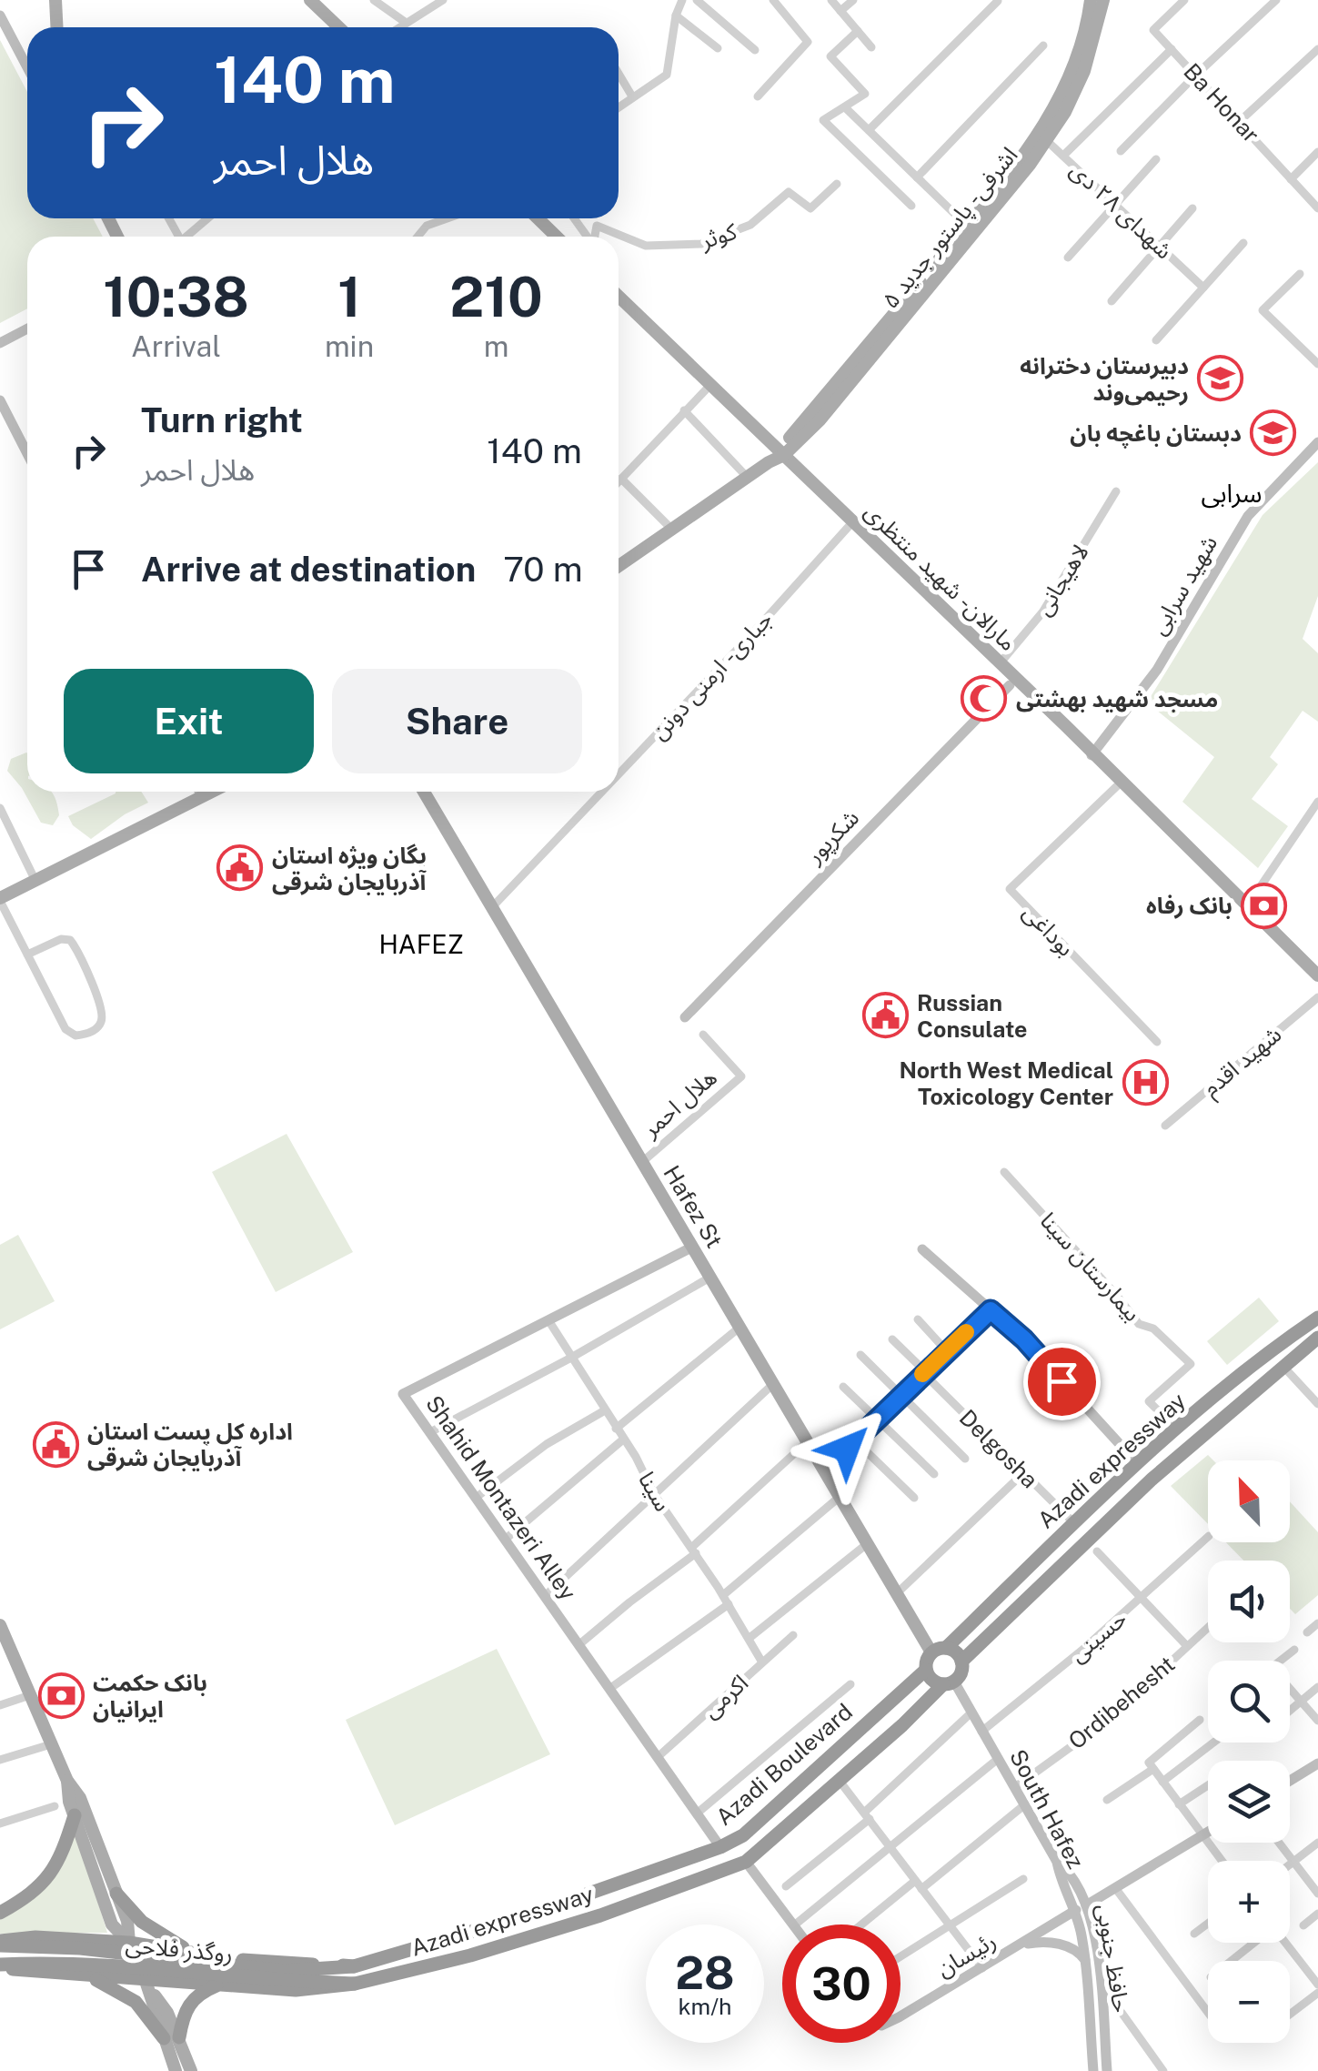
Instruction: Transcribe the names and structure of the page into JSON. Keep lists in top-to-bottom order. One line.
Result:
{"streets":{"highway":["Azadi expressway","Azadi Boulevard","روگذر فلاحی"],"main road":["اشرفی - پاستور جدید ۵","مارالان - شهید منتظری","Hafez St"],"street":["Ba Honar","شهدای ۲۸ دی","کوثر","لاهیجانی","شهید سرابی","جباری - ارمنی دونن","شکرپور","بوداغی","شهید اقدم","هلال احمر","بیمارستان سینا","Delgosha","سینا","Shahid Montazeri Alley","حسینی","اکرمی","Ordibehesht","South Hafez","رئیسان","حافظ جنوبی"]},"crossings":[["شهدای ۲۸ دی","اشرفی - پاستور جدید ۵"],["اشرفی - پاستور جدید ۵","مارالان - شهید منتظری"],["مارالان - شهید منتظری","لاهیجانی"],["مارالان - شهید منتظری","شهید سرابی"],["مارالان - شهید منتظری","جباری - ارمنی دونن"],["مارالان - شهید منتظری","بوداغی"],["جباری - ارمنی دونن","Hafez St"],["هلال احمر","Hafez St"],["Hafez St","Azadi expressway"],["Hafez St","Shahid Montazeri Alley"],["Hafez St","Azadi Boulevard"],["Hafez St","South Hafez"],["بیمارستان سینا","Azadi expressway"],["Delgosha","Azadi expressway"],["Azadi expressway","Azadi Boulevard"],["Azadi expressway","South Hafez"],["Azadi expressway","روگذر فلاحی"],["سینا","Shahid Montazeri Alley"],["سینا","اکرمی"],["Shahid Montazeri Alley","اکرمی"],["Shahid Montazeri Alley","Azadi Boulevard"],["حسینی","South Hafez"],["Ordibehesht","South Hafez"],["Azadi Boulevard","South Hafez"],["Azadi Boulevard","روگذر فلاحی"],["South Hafez","حافظ جنوبی"],["رئیسان","حافظ جنوبی"]],"districts":["سرابی","HAFEZ"],"places":{"school or university":["دبیرستان دخترانه رحیمی‌وند","دبستان باغچه بان"],"mosque":["مسجد شهید بهشتی"],"public building":["یگان ویژه استان آذربایجان شرقی","Russian Consulate","اداره کل پست استان آذربایجان شرقی"],"bank":["بانک رفاه","بانک حکمت ایرانیان"],"hospital":["North West Medical Toxicology Center"]},"north":"top left","page":{"turn":["140 m","هلال احمر"],"eta":["10:38","Arrival","1","min","210","m"],"list":[{"name":"Turn right","note":"هلال احمر","value":"140 m"},{"name":"Arrive at destination","value":"70 m"}],"buttons":["Exit","Share"],"map_buttons":["+","−"],"speed":"28 km/h","limit":"30"}}
